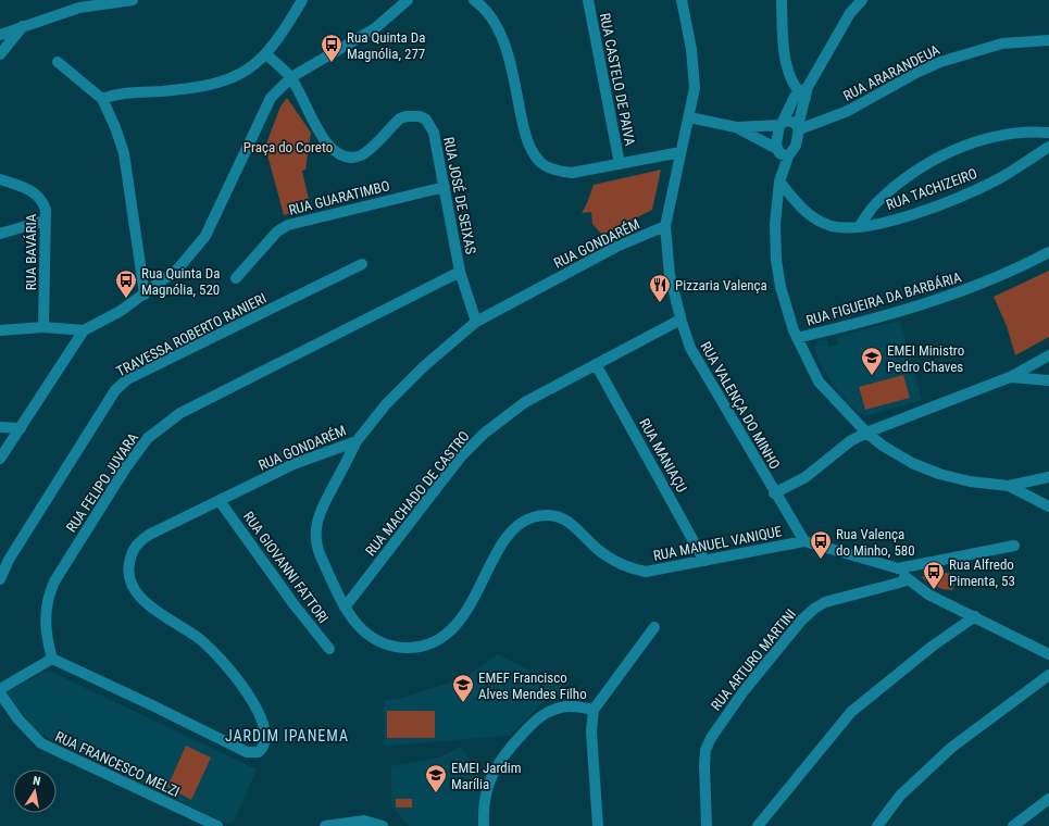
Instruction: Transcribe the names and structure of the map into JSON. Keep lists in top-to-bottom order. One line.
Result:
{"streets":{"street":["RUA ARARANDEUA","RUA CASTELO DE PAIVA","RUA TACHIZEIRO","RUA JOSÉ DE SEIXAS","RUA GUARATIMBO","RUA GONDARÉM","RUA BAVÁRIA","RUA FIGUEIRA DA BARBÁRIA","TRAVESSA ROBERTO RANIERI","RUA VALENÇA DO MINHO","RUA MANIAÇU","RUA FELIPO JUVARA","RUA MACHADO DE CASTRO","RUA MANUEL VANIQUE","RUA GIOVANNI FATTORI","RUA ARTURO MARTINI","RUA FRANCESCO MELZI"]},"crossings":[["RUA JOSÉ DE SEIXAS","RUA GUARATIMBO"],["RUA JOSÉ DE SEIXAS","RUA GONDARÉM"],["RUA JOSÉ DE SEIXAS","RUA FELIPO JUVARA"],["RUA GONDARÉM","RUA VALENÇA DO MINHO"],["RUA GONDARÉM","RUA FELIPO JUVARA"],["RUA GONDARÉM","RUA MANUEL VANIQUE"],["RUA GONDARÉM","RUA GIOVANNI FATTORI"],["RUA VALENÇA DO MINHO","RUA MACHADO DE CASTRO"],["RUA VALENÇA DO MINHO","RUA MANUEL VANIQUE"],["RUA MANIAÇU","RUA MACHADO DE CASTRO"],["RUA MANIAÇU","RUA MANUEL VANIQUE"],["RUA MACHADO DE CASTRO","RUA MANUEL VANIQUE"]],"districts":["JARDIM IPANEMA"],"parks":["Praça do Coreto"],"places":{"bus stop":["Rua Quinta Da Magnólia, 277","Rua Quinta Da Magnólia, 520","Rua Valença do Minho, 580","Rua Alfredo Pimenta, 53"],"restaurant":["Pizzaria Valença"],"school or university":["EMEI Ministro Pedro Chaves","EMEF Francisco Alves Mendes Filho","EMEI Jardim Marília"]},"north":"top"}
